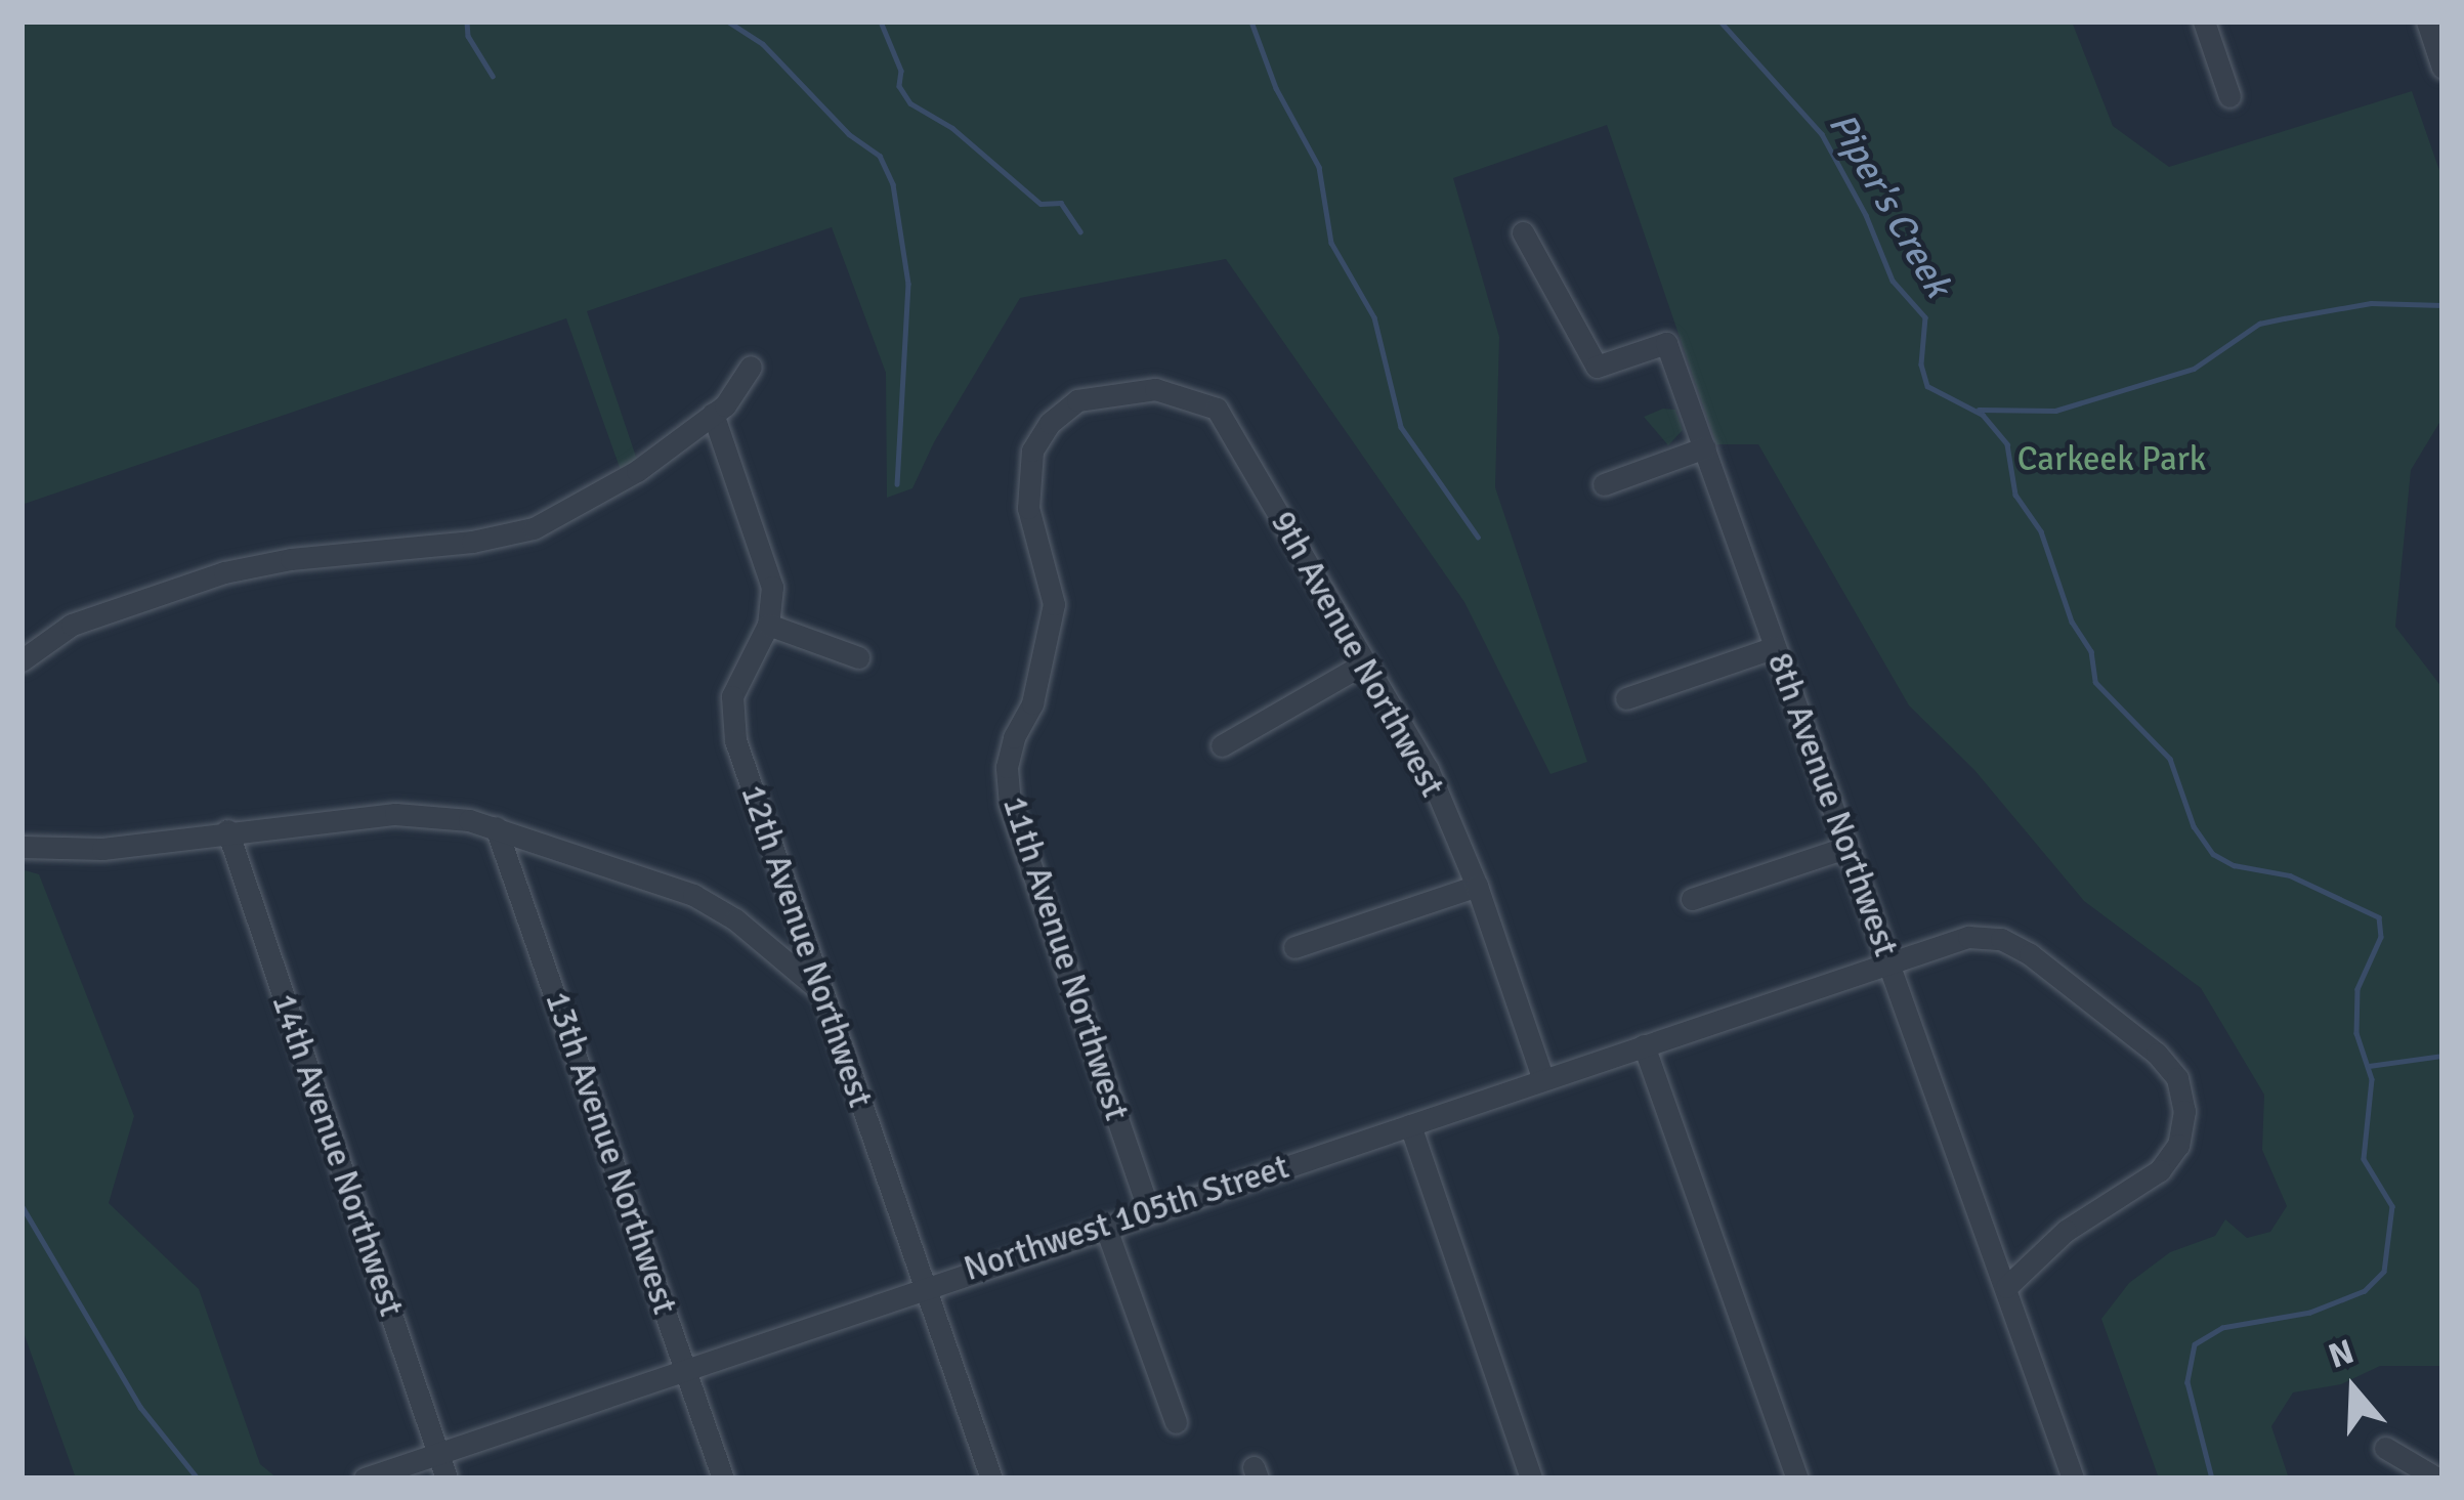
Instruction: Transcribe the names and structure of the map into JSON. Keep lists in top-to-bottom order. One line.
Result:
{"streets":{"street":["9th Avenue Northwest","8th Avenue Northwest","12th Avenue Northwest","11th Avenue Northwest","13th Avenue Northwest","14th Avenue Northwest","Northwest 105th Street"]},"crossings":[["9th Avenue Northwest","11th Avenue Northwest"],["9th Avenue Northwest","Northwest 105th Street"],["8th Avenue Northwest","Northwest 105th Street"],["12th Avenue Northwest","Northwest 105th Street"],["11th Avenue Northwest","Northwest 105th Street"],["13th Avenue Northwest","Northwest 105th Street"],["14th Avenue Northwest","Northwest 105th Street"]],"water":["Piper's Creek"],"parks":["Carkeek Park"],"north":"top"}
